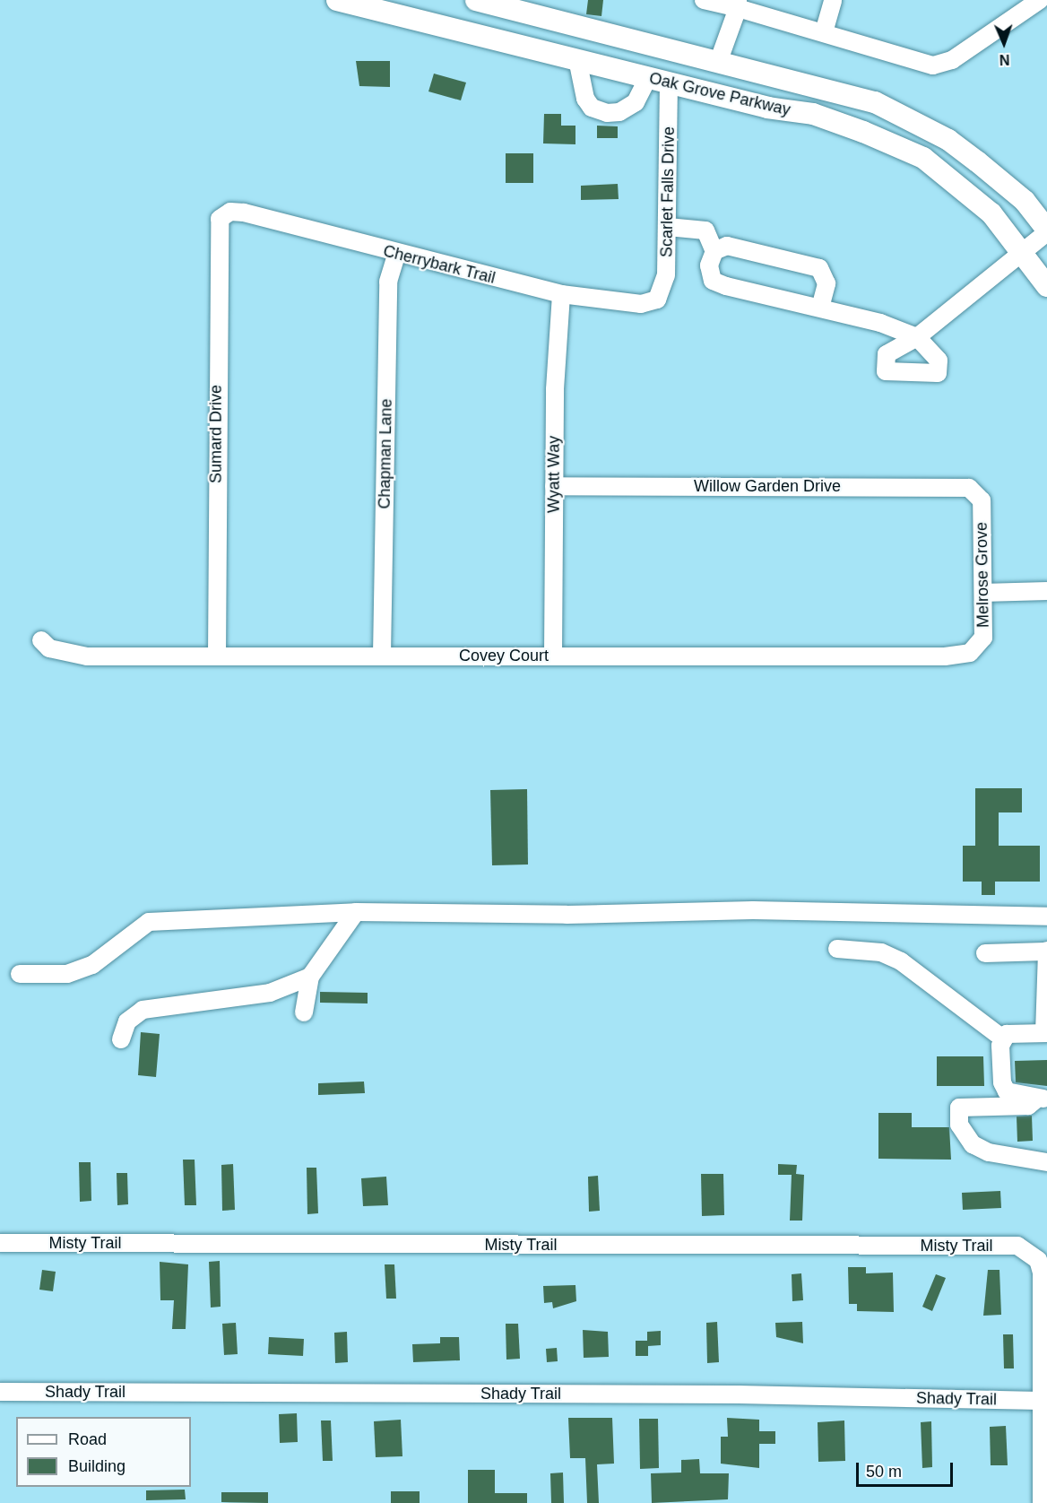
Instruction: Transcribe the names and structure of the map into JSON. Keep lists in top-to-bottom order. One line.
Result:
{"streets":{"main road":["Oak Grove Parkway"],"street":["Scarlet Falls Drive","Cherrybark Trail","Sumard Drive","Chapman Lane","Wyatt Way","Willow Garden Drive","Melrose Grove","Covey Court","Misty Trail","Shady Trail"]},"crossings":[["Oak Grove Parkway","Scarlet Falls Drive"],["Scarlet Falls Drive","Cherrybark Trail"],["Cherrybark Trail","Sumard Drive"],["Cherrybark Trail","Chapman Lane"],["Cherrybark Trail","Wyatt Way"],["Sumard Drive","Covey Court"],["Chapman Lane","Covey Court"],["Wyatt Way","Willow Garden Drive"],["Wyatt Way","Covey Court"],["Willow Garden Drive","Melrose Grove"],["Melrose Grove","Covey Court"],["Misty Trail","Shady Trail"]],"legend":["Road","Building"],"scale_bar":"50 m","north":"bottom"}
